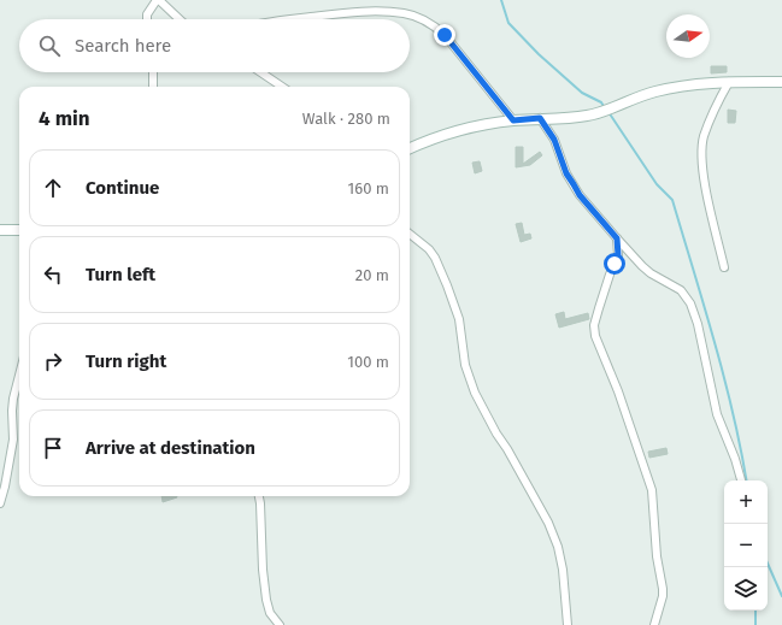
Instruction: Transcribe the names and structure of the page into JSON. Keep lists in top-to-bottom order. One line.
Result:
{"north":"right","page":{"search":"Search here","heading":["4 min","Walk · 280 m"],"list":[["Continue","160 m"],["Turn left","20 m"],["Turn right","100 m"],"Arrive at destination"],"map_buttons":["+","−"]}}
